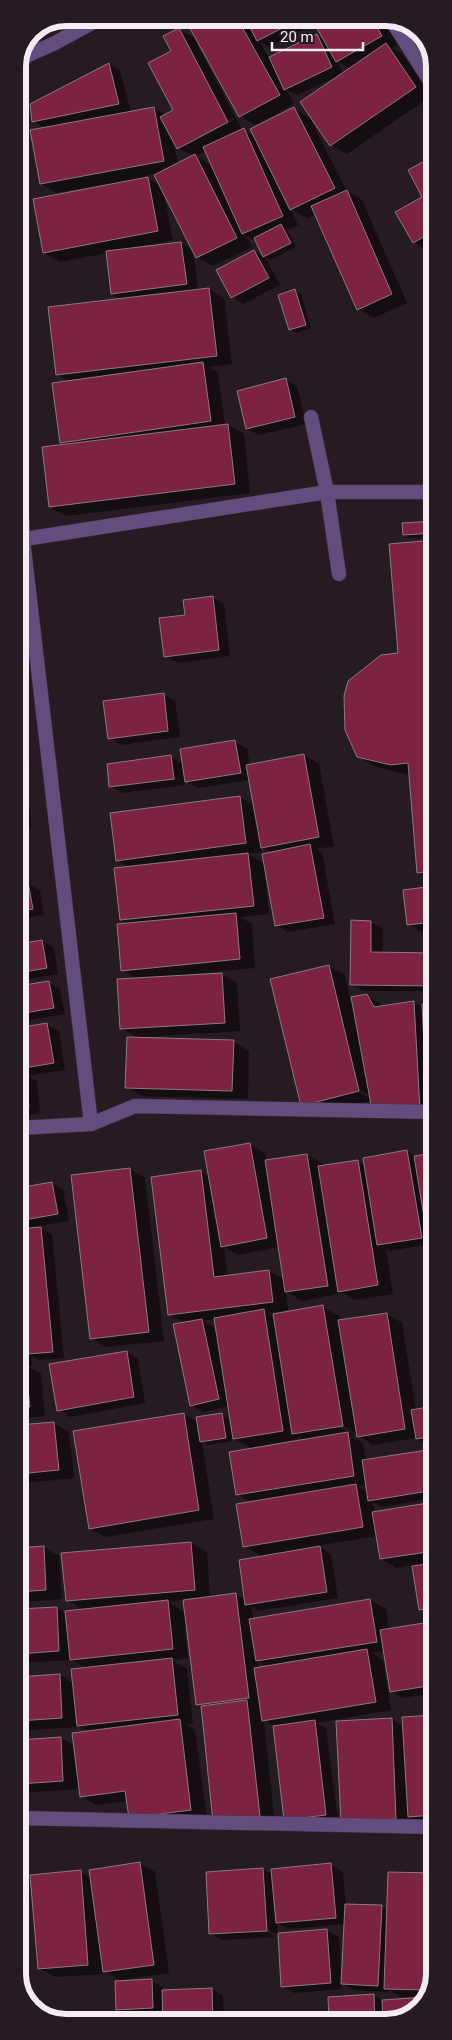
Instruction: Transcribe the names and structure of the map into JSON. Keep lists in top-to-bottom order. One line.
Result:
{"scale_bar":"20 m"}
